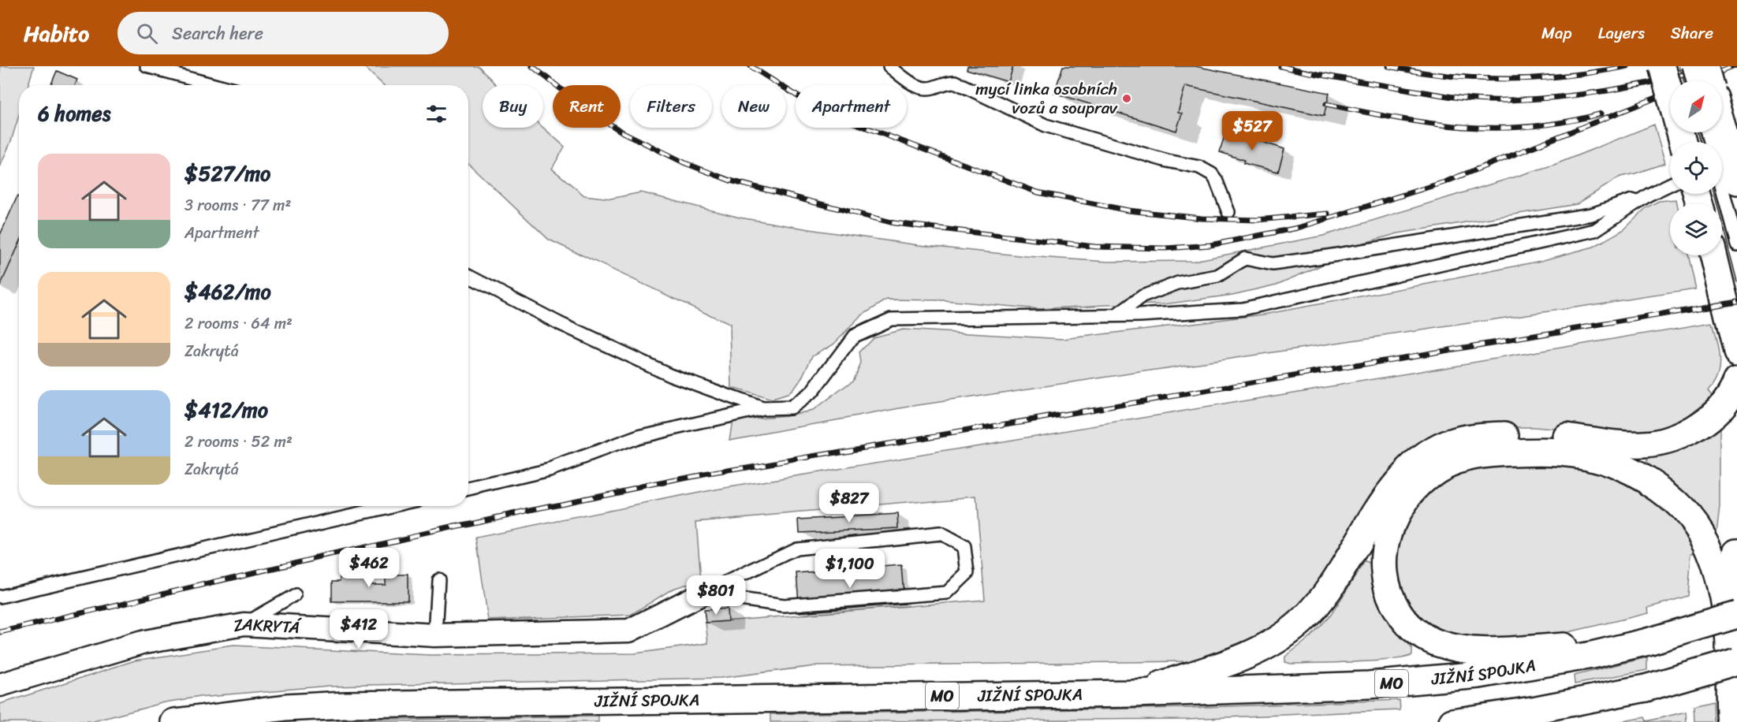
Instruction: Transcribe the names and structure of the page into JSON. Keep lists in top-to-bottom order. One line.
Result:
{"streets":{"main road":["JIŽNÍ SPOJKA","MO"],"street":["ZAKRYTÁ"]},"places":["mycí linka osobních vozů a souprav"],"north":"top right","page":{"header":"Habito","search":"Search here","nav":["Map","Layers","Share"],"chip":["Buy","Rent","Filters","New","Apartment"],"heading":"6 homes","price":["$527","$827","$462","$1,100","$801","$412"],"list":[{"name":"$527/mo","note":"3 rooms · 77 m² · Apartment"},{"name":"$462/mo","note":"2 rooms · 64 m² · Zakrytá"},{"name":"$412/mo","note":"2 rooms · 52 m² · Zakrytá"}]}}
